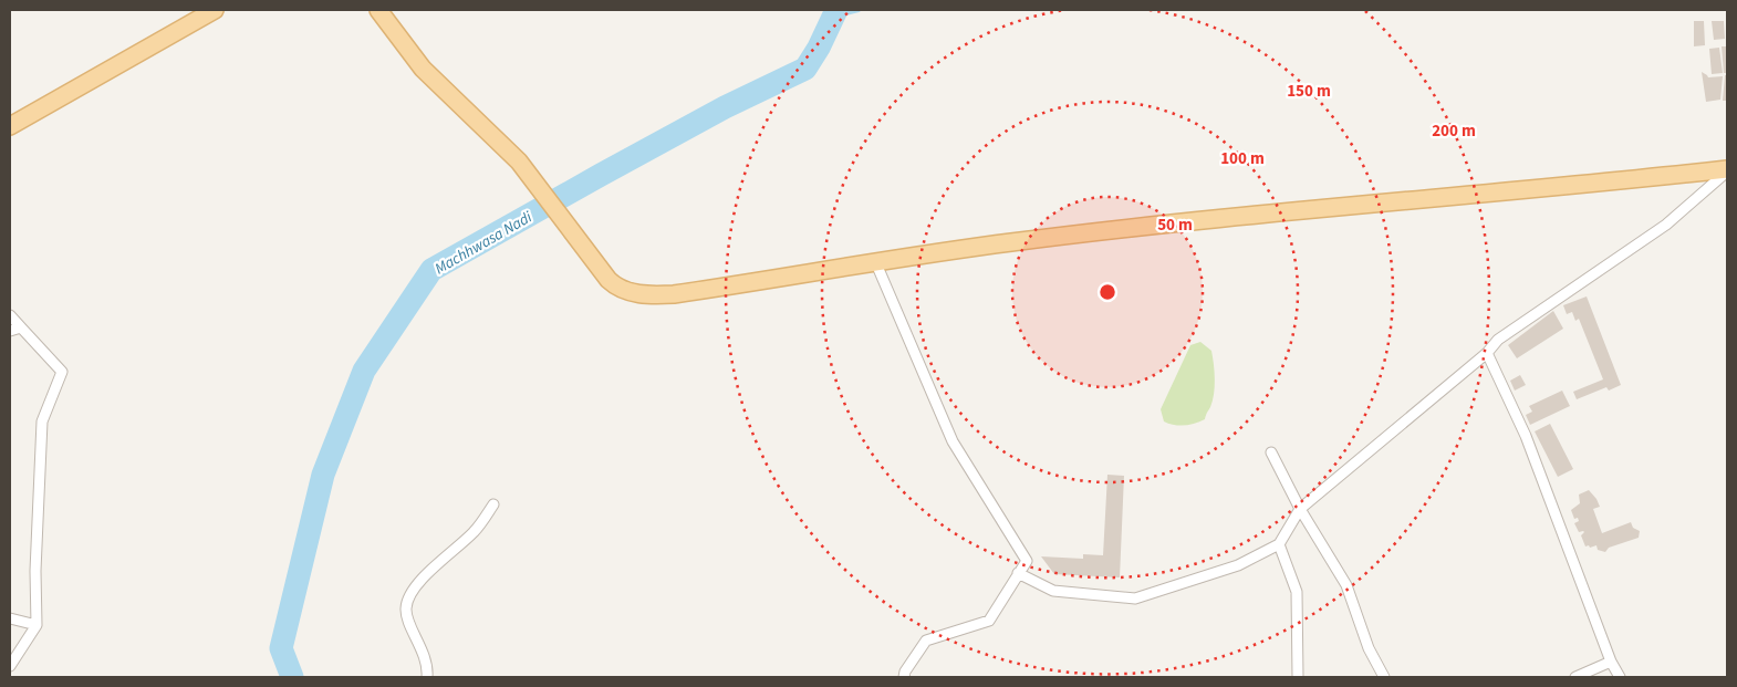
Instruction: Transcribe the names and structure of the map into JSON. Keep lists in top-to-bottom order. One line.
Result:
{"water":["Machhwasa Nadi"],"rings":["150 m","200 m","100 m","50 m"]}
